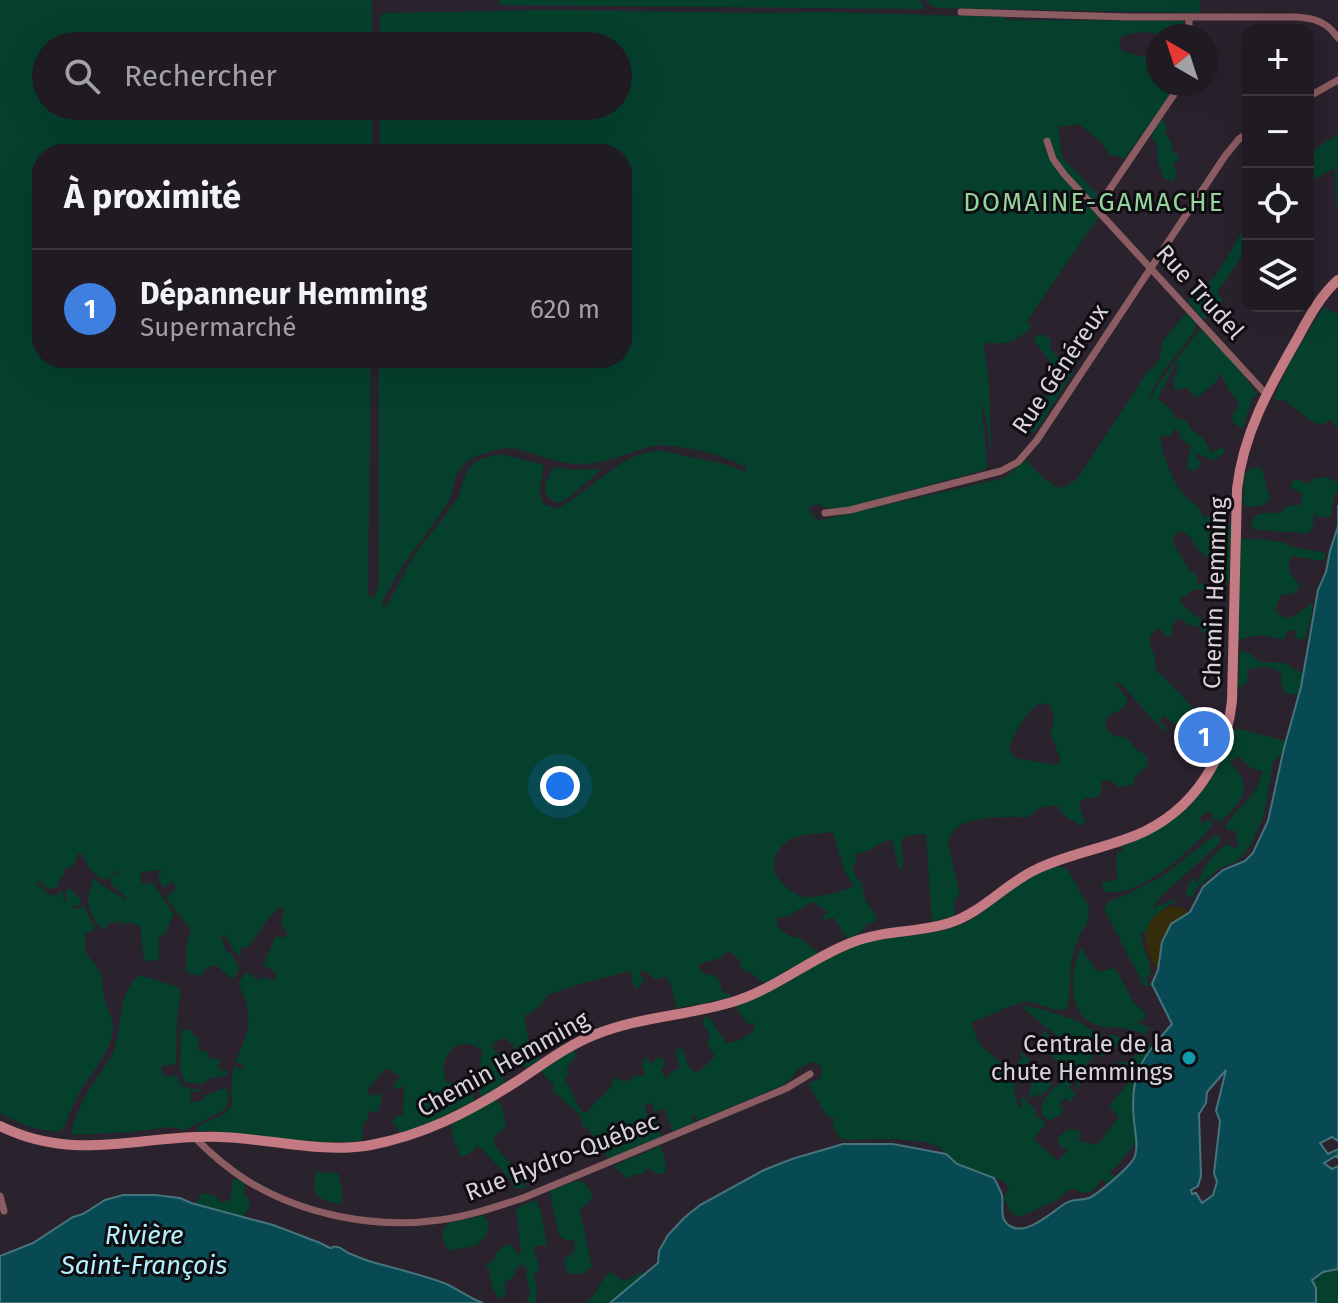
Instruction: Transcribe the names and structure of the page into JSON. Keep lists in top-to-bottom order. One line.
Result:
{"streets":{"street":["Rue Trudel","Rue Généreux","Chemin Hemming","Rue Hydro-Québec"]},"crossings":[["Rue Trudel","Rue Généreux"],["Rue Trudel","Chemin Hemming"],["Chemin Hemming","Rue Hydro-Québec"]],"districts":["DOMAINE-GAMACHE"],"water":["Rivière Saint-François"],"places":["Centrale de la chute Hemmings"],"north":"top left","page":{"map_buttons":["+","−"],"search":"Rechercher","heading":"À proximité","list":[{"mark":"1","name":"Dépanneur Hemming","note":"Supermarché","value":"620 m"}],"pins":"1"}}
